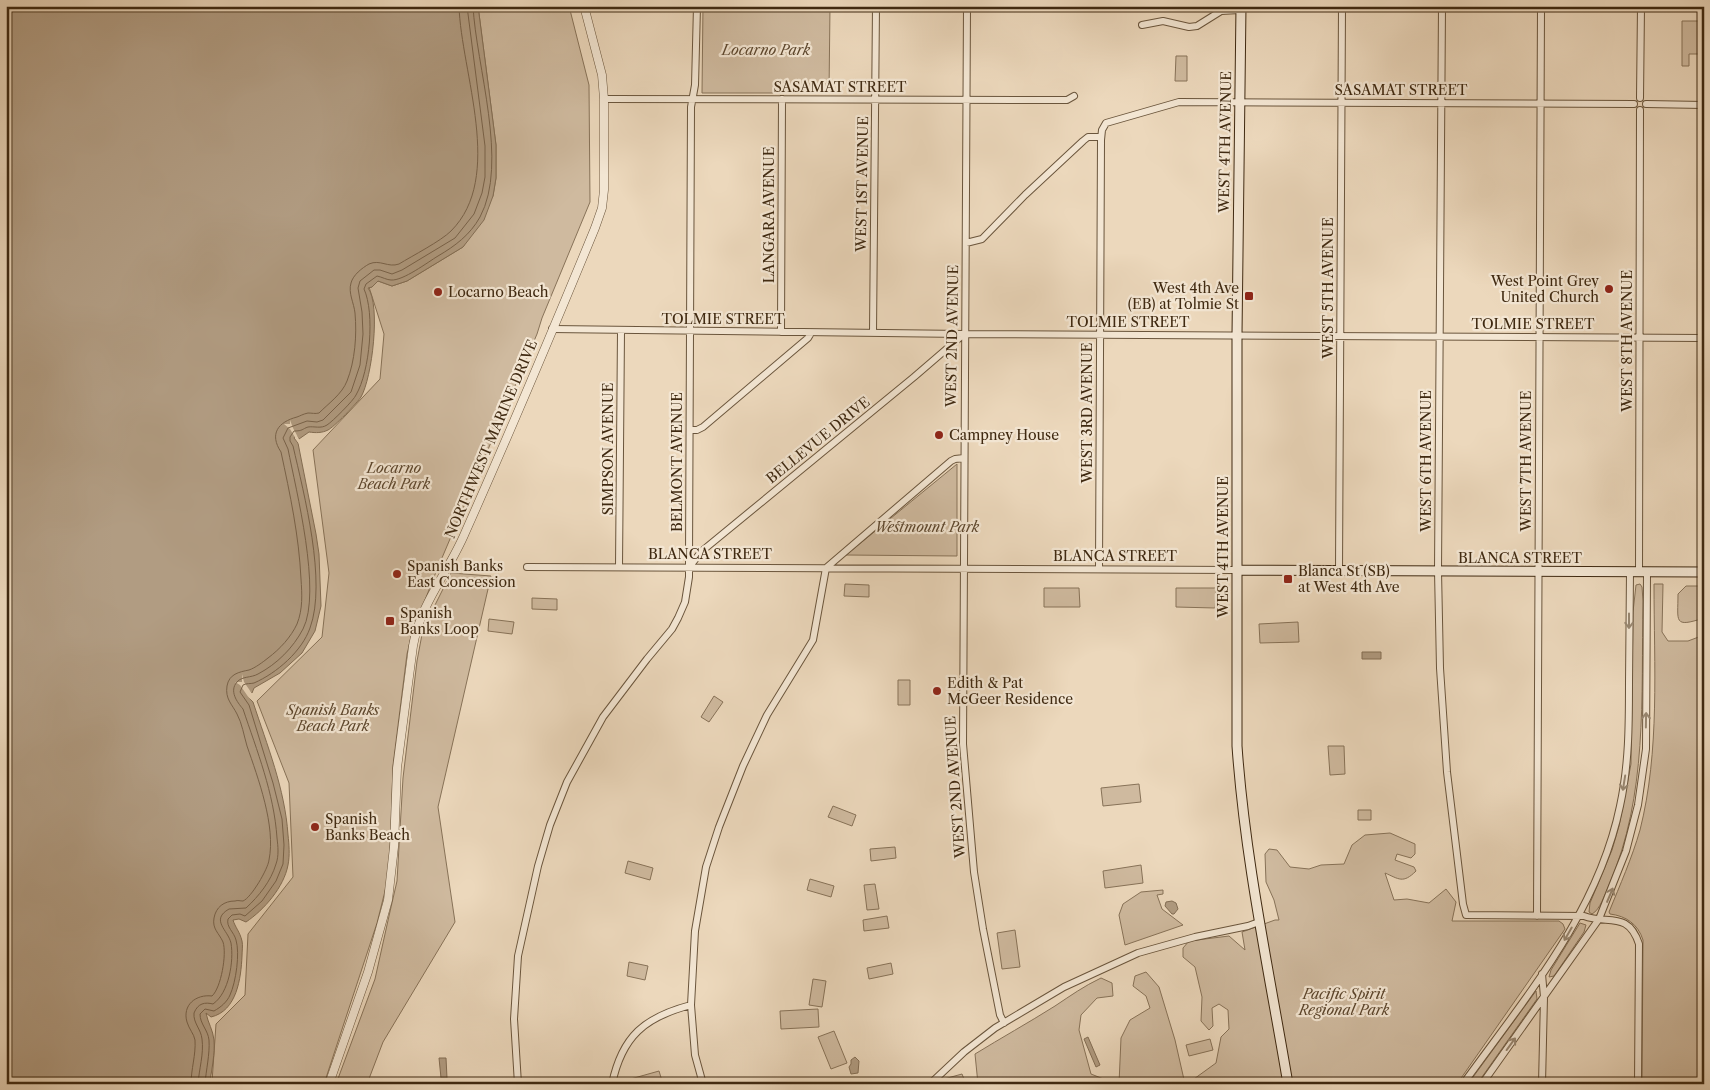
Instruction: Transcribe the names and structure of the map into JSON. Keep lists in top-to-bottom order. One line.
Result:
{"streets":{"main road":["WEST 4TH AVENUE","BLANCA STREET"],"street":["SASAMAT STREET","WEST 1ST AVENUE","LANGARA AVENUE","WEST 5TH AVENUE","TOLMIE STREET","WEST 2ND AVENUE","WEST 8TH AVENUE","WEST 3RD AVENUE","NORTHWEST MARINE DRIVE","BELLEVUE DRIVE","SIMPSON AVENUE","WEST 6TH AVENUE","WEST 7TH AVENUE","BELMONT AVENUE"]},"crossings":[["SASAMAT STREET","WEST 4TH AVENUE"],["SASAMAT STREET","WEST 1ST AVENUE"],["SASAMAT STREET","LANGARA AVENUE"],["SASAMAT STREET","WEST 5TH AVENUE"],["SASAMAT STREET","WEST 2ND AVENUE"],["SASAMAT STREET","WEST 8TH AVENUE"],["SASAMAT STREET","WEST 3RD AVENUE"],["SASAMAT STREET","NORTHWEST MARINE DRIVE"],["SASAMAT STREET","WEST 6TH AVENUE"],["SASAMAT STREET","WEST 7TH AVENUE"],["SASAMAT STREET","BELMONT AVENUE"],["WEST 4TH AVENUE","TOLMIE STREET"],["WEST 4TH AVENUE","BLANCA STREET"],["WEST 1ST AVENUE","TOLMIE STREET"],["LANGARA AVENUE","TOLMIE STREET"],["WEST 5TH AVENUE","TOLMIE STREET"],["WEST 5TH AVENUE","BLANCA STREET"],["TOLMIE STREET","WEST 2ND AVENUE"],["TOLMIE STREET","WEST 8TH AVENUE"],["TOLMIE STREET","WEST 3RD AVENUE"],["TOLMIE STREET","NORTHWEST MARINE DRIVE"],["TOLMIE STREET","BELLEVUE DRIVE"],["TOLMIE STREET","SIMPSON AVENUE"],["TOLMIE STREET","WEST 6TH AVENUE"],["TOLMIE STREET","WEST 7TH AVENUE"],["TOLMIE STREET","BELMONT AVENUE"],["WEST 2ND AVENUE","BELLEVUE DRIVE"],["WEST 2ND AVENUE","BLANCA STREET"],["WEST 8TH AVENUE","BLANCA STREET"],["WEST 3RD AVENUE","BLANCA STREET"],["BELLEVUE DRIVE","BELMONT AVENUE"],["BELLEVUE DRIVE","BLANCA STREET"],["SIMPSON AVENUE","BLANCA STREET"],["WEST 6TH AVENUE","WEST 7TH AVENUE"],["WEST 6TH AVENUE","BLANCA STREET"],["WEST 7TH AVENUE","BLANCA STREET"],["BELMONT AVENUE","BLANCA STREET"]],"parks":["Locarno Park","Locarno Beach Park","Westmount Park","Spanish Banks Beach Park","Pacific Spirit Regional Park"],"places":{"other":["West Point Grey United Church","Locarno Beach","Campney House","Spanish Banks East Concession","Edith & Pat McGeer Residence","Spanish Banks Beach"],"transit":["West 4th Ave (EB) at Tolmie St","Blanca St (SB) at West 4th Ave","Spanish Banks Loop"]}}
